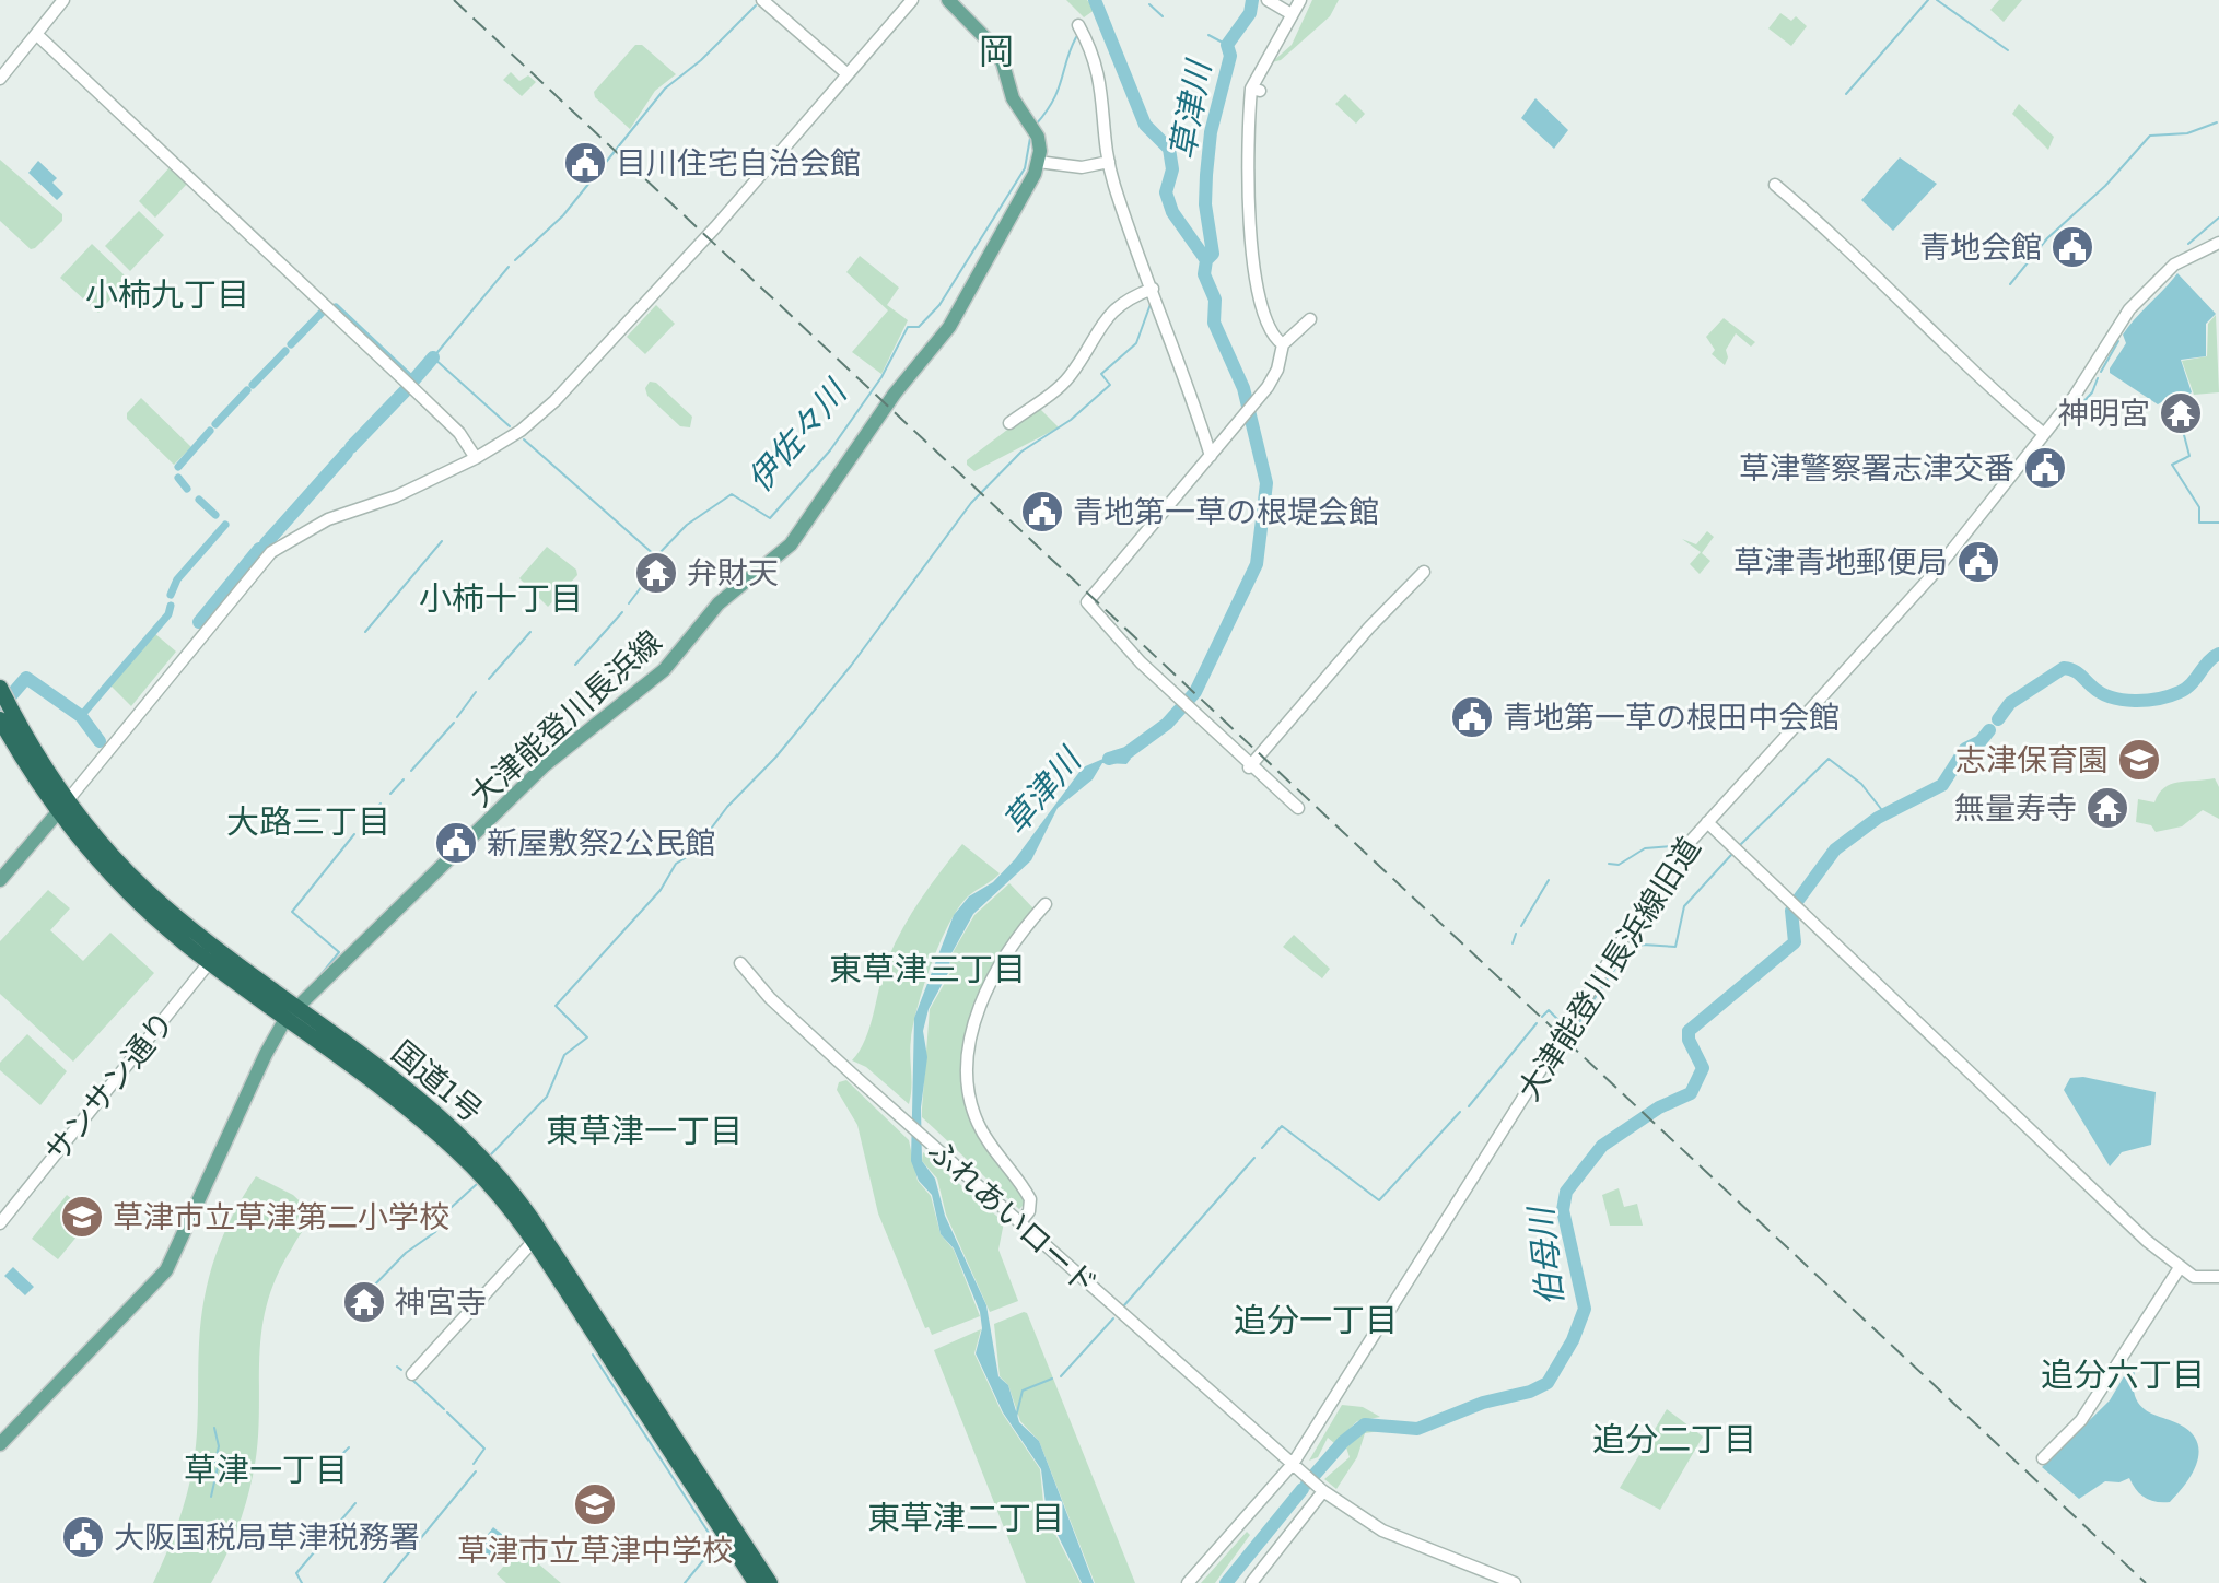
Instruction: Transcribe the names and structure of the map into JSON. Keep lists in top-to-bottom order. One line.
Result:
{"streets":{"highway":["国道1号"],"main road":["大津能登川長浜線"],"street":["大津能登川長浜線旧道","サンサン通り","ふれあいロード"]},"crossings":[["大津能登川長浜線","国道1号"],["大津能登川長浜線旧道","ふれあいロード"],["国道1号","サンサン通り"]],"districts":["岡","小柿九丁目","小柿十丁目","大路三丁目","東草津三丁目","東草津一丁目","追分一丁目","追分六丁目","追分二丁目","草津一丁目","東草津二丁目"],"water":["草津川","伊佐々川","伯母川"],"places":{"public building":["目川住宅自治会館","青地会館","草津警察署志津交番","青地第一草の根堤会館","草津青地郵便局","青地第一草の根田中会館","新屋敷祭2公民館","大阪国税局草津税務署"],"temple":["神明宮","弁財天","無量寿寺","神宮寺"],"school or university":["志津保育園","草津市立草津第二小学校","草津市立草津中学校"]}}
